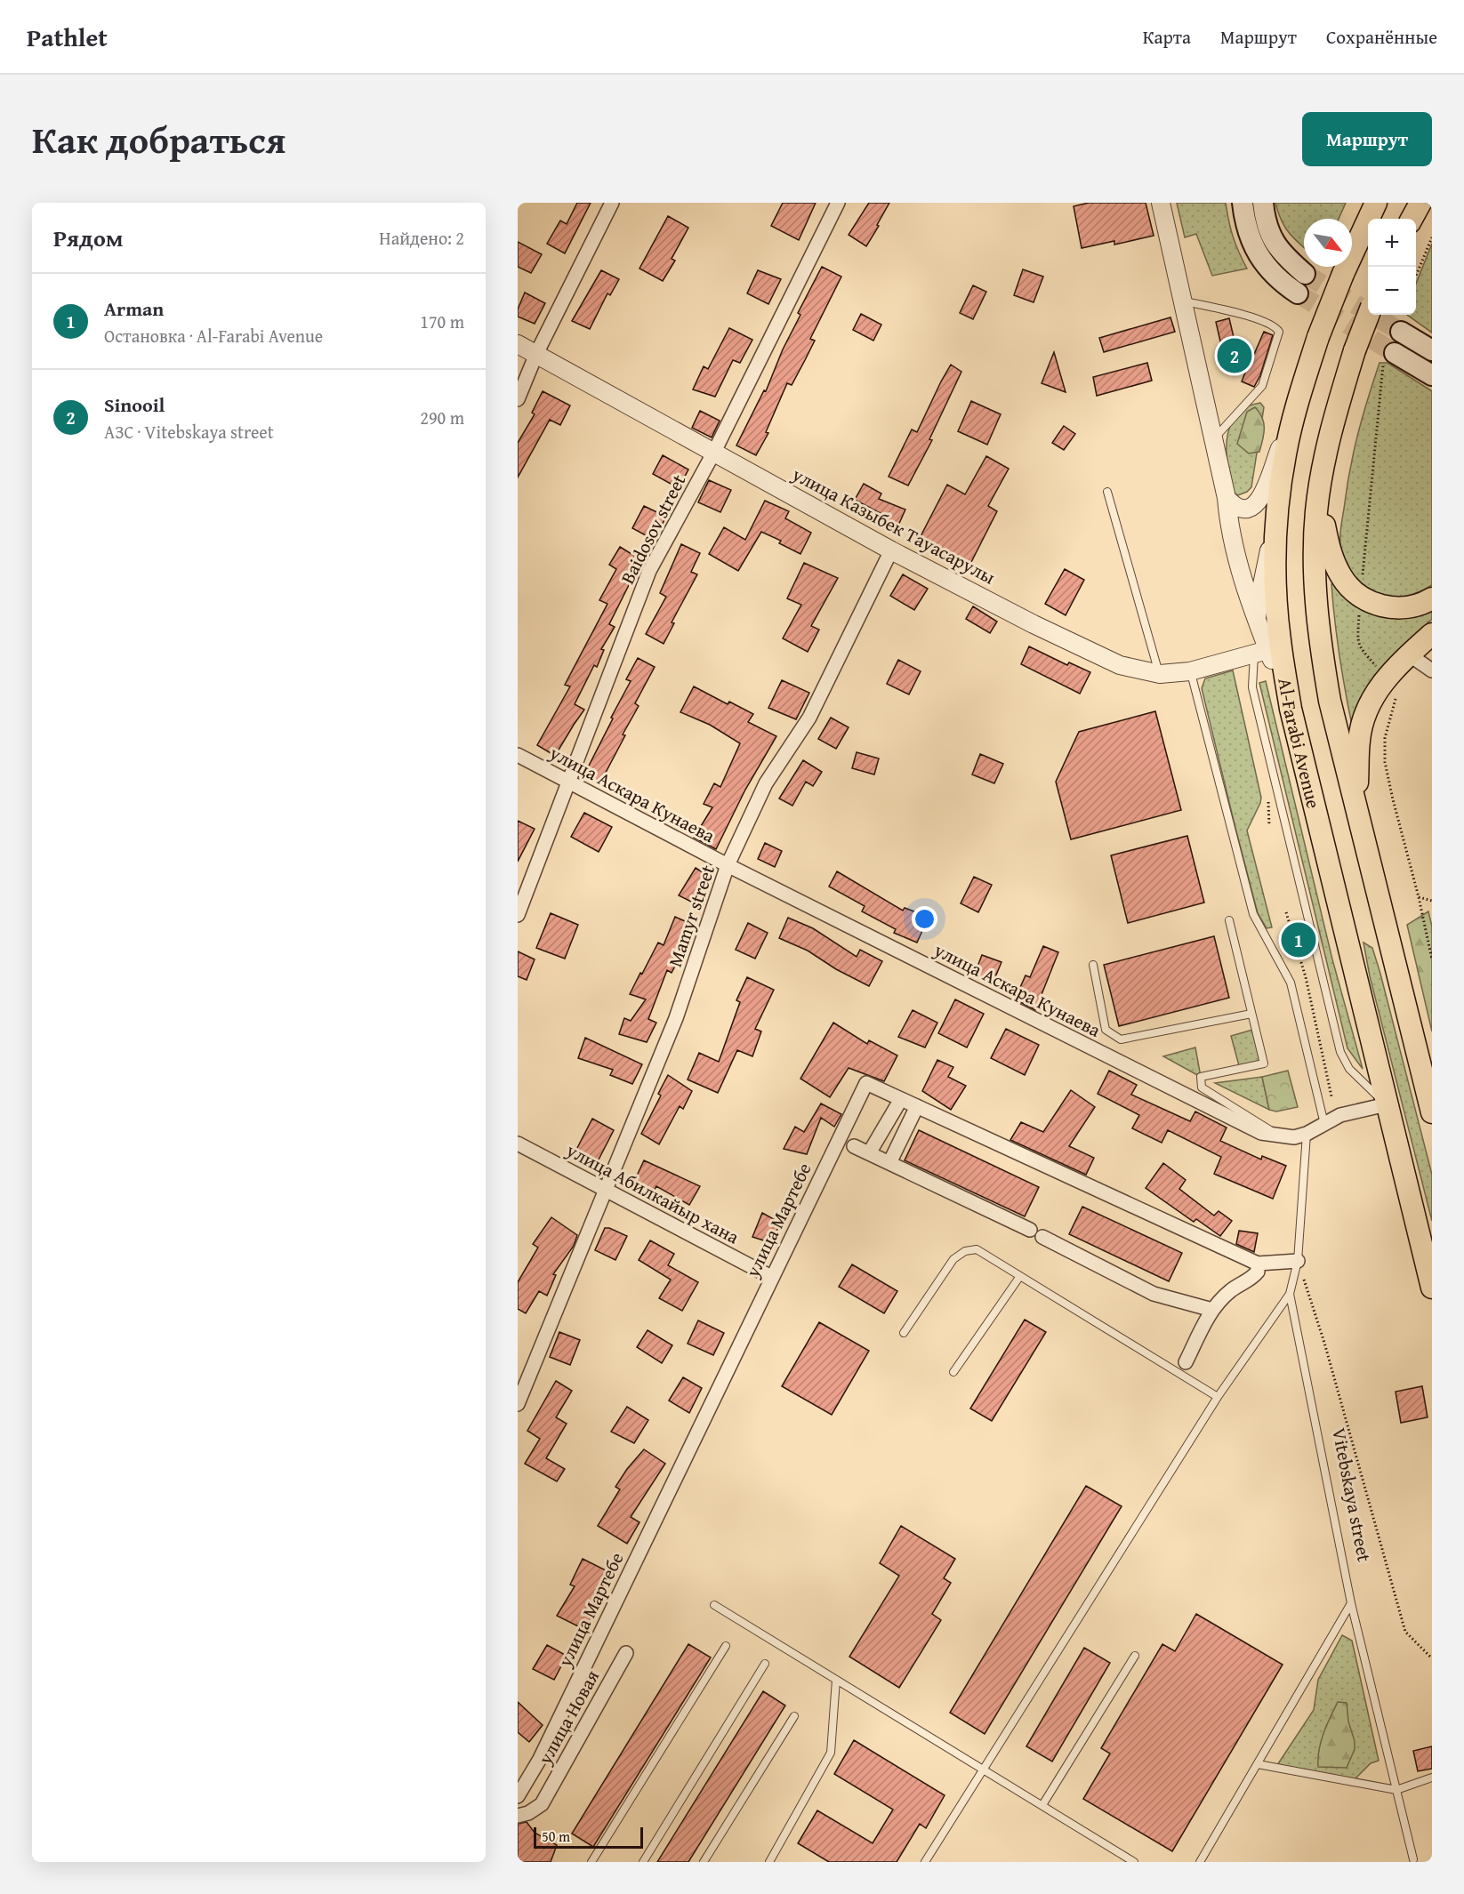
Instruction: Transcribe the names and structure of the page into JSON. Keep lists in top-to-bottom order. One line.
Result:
{"streets":{"main road":["Al-Farabi Avenue"],"street":["улица Казыбек Тауасарулы","Baidosov street","улица Аскара Кунаева","Mamyr street","улица Абилкайыр хана","улица Мартебе","улица Новая"],"lane":["Vitebskaya street"]},"crossings":[["улица Казыбек Тауасарулы","Baidosov street"],["улица Казыбек Тауасарулы","Mamyr street"],["Baidosov street","улица Аскара Кунаева"],["улица Аскара Кунаева","Mamyr street"],["улица Аскара Кунаева","Vitebskaya street"],["Mamyr street","улица Абилкайыр хана"],["улица Абилкайыр хана","улица Мартебе"],["улица Мартебе","Vitebskaya street"]],"scale_bar":"50 m","north":"bottom right","page":{"header":"Pathlet","nav":["Карта","Маршрут","Сохранённые"],"title":"Как добраться","buttons":"Маршрут","heading":["Рядом","Найдено: 2"],"map_buttons":["+","−"],"list":[{"mark":"1","name":"Arman","note":"Остановка · Al-Farabi Avenue","value":"170 m"},{"mark":"2","name":"Sinooil","note":"АЗС · Vitebskaya street","value":"290 m"}],"pins":["2","1"],"scale":"50 m"}}
